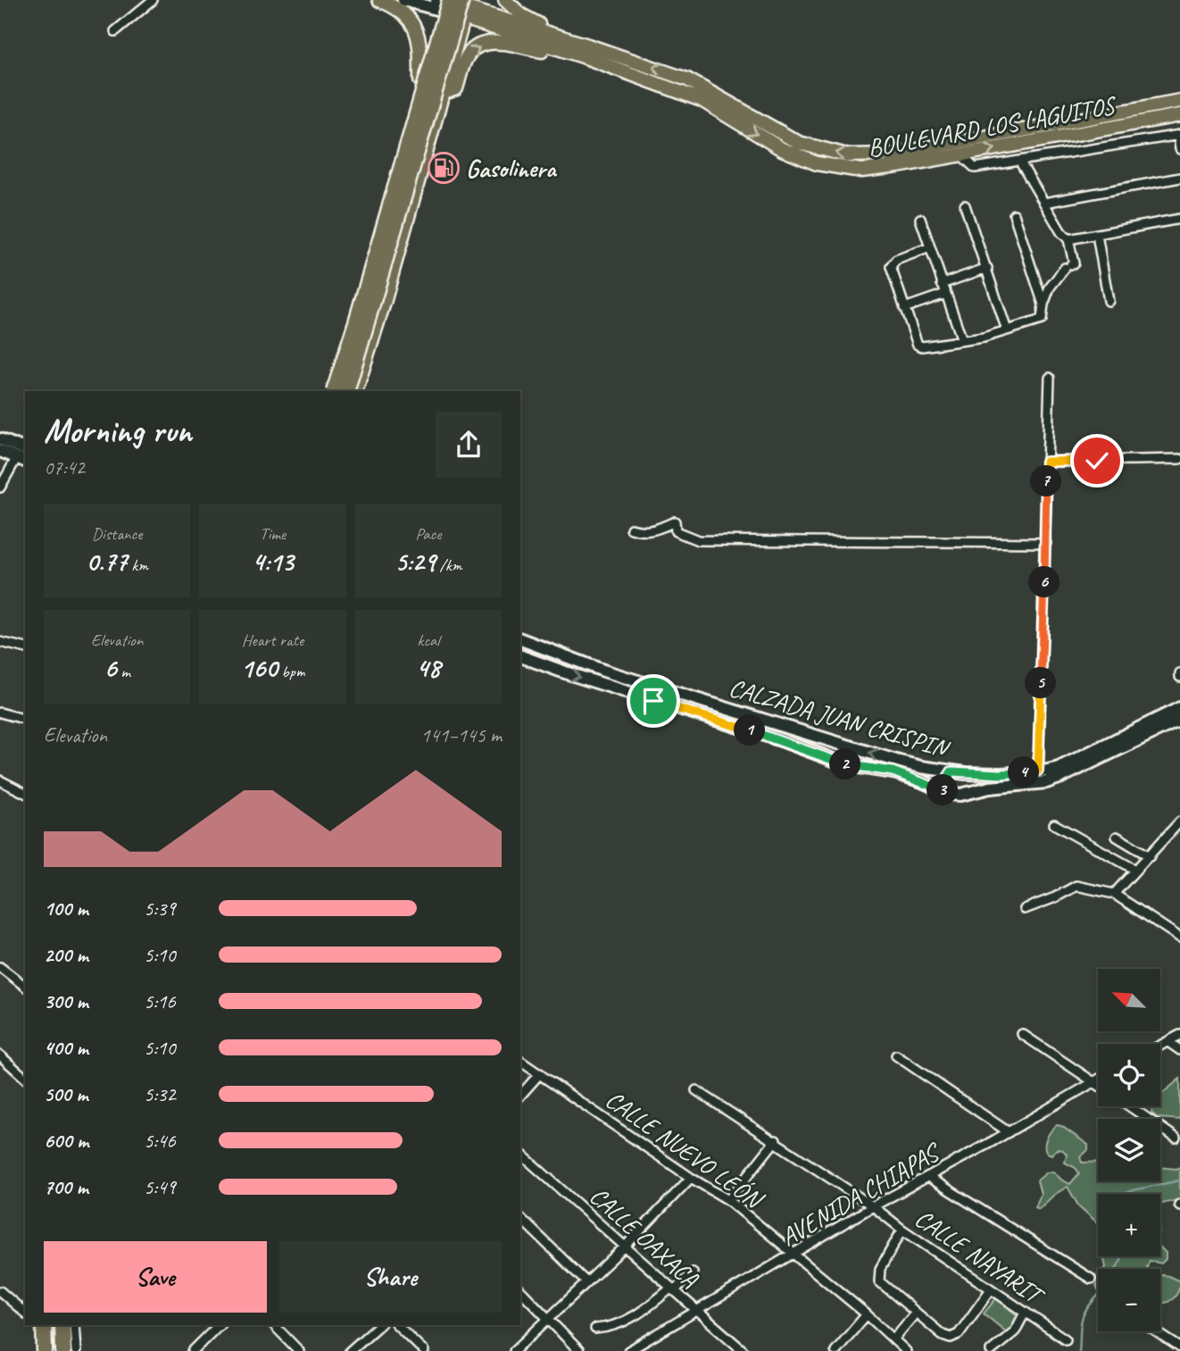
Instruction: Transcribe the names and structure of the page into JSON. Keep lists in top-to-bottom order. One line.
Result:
{"streets":{"main road":["BOULEVARD LOS LAGUITOS","CALZADA JUAN CRISPIN"],"street":["CALLE NUEVO LEÓN","AVENIDA CHIAPAS","CALLE OAXACA","CALLE NAYARIT"]},"crossings":[["CALLE NUEVO LEÓN","AVENIDA CHIAPAS"],["AVENIDA CHIAPAS","CALLE OAXACA"],["AVENIDA CHIAPAS","CALLE NAYARIT"]],"places":{"fuel station":["Gasolinera"]},"north":"top left","page":{"heading":["Morning run","07:42"],"pins":["7","6","5","1","2","4","3"],"stats":[["Distance","0.77 km"],["Time","4:13"],["Pace","5:29 /km"],["Elevation","6 m"],["Heart rate","160 bpm"],["kcal","48"]],"chart":["Elevation","141–145 m"],"list":[{"name":"100 m","note":"5:39"},{"name":"200 m","note":"5:10"},{"name":"300 m","note":"5:16"},{"name":"400 m","note":"5:10"},{"name":"500 m","note":"5:32"},{"name":"600 m","note":"5:46"},{"name":"700 m","note":"5:49"}],"map_buttons":["+","−"],"buttons":["Save","Share"]}}
